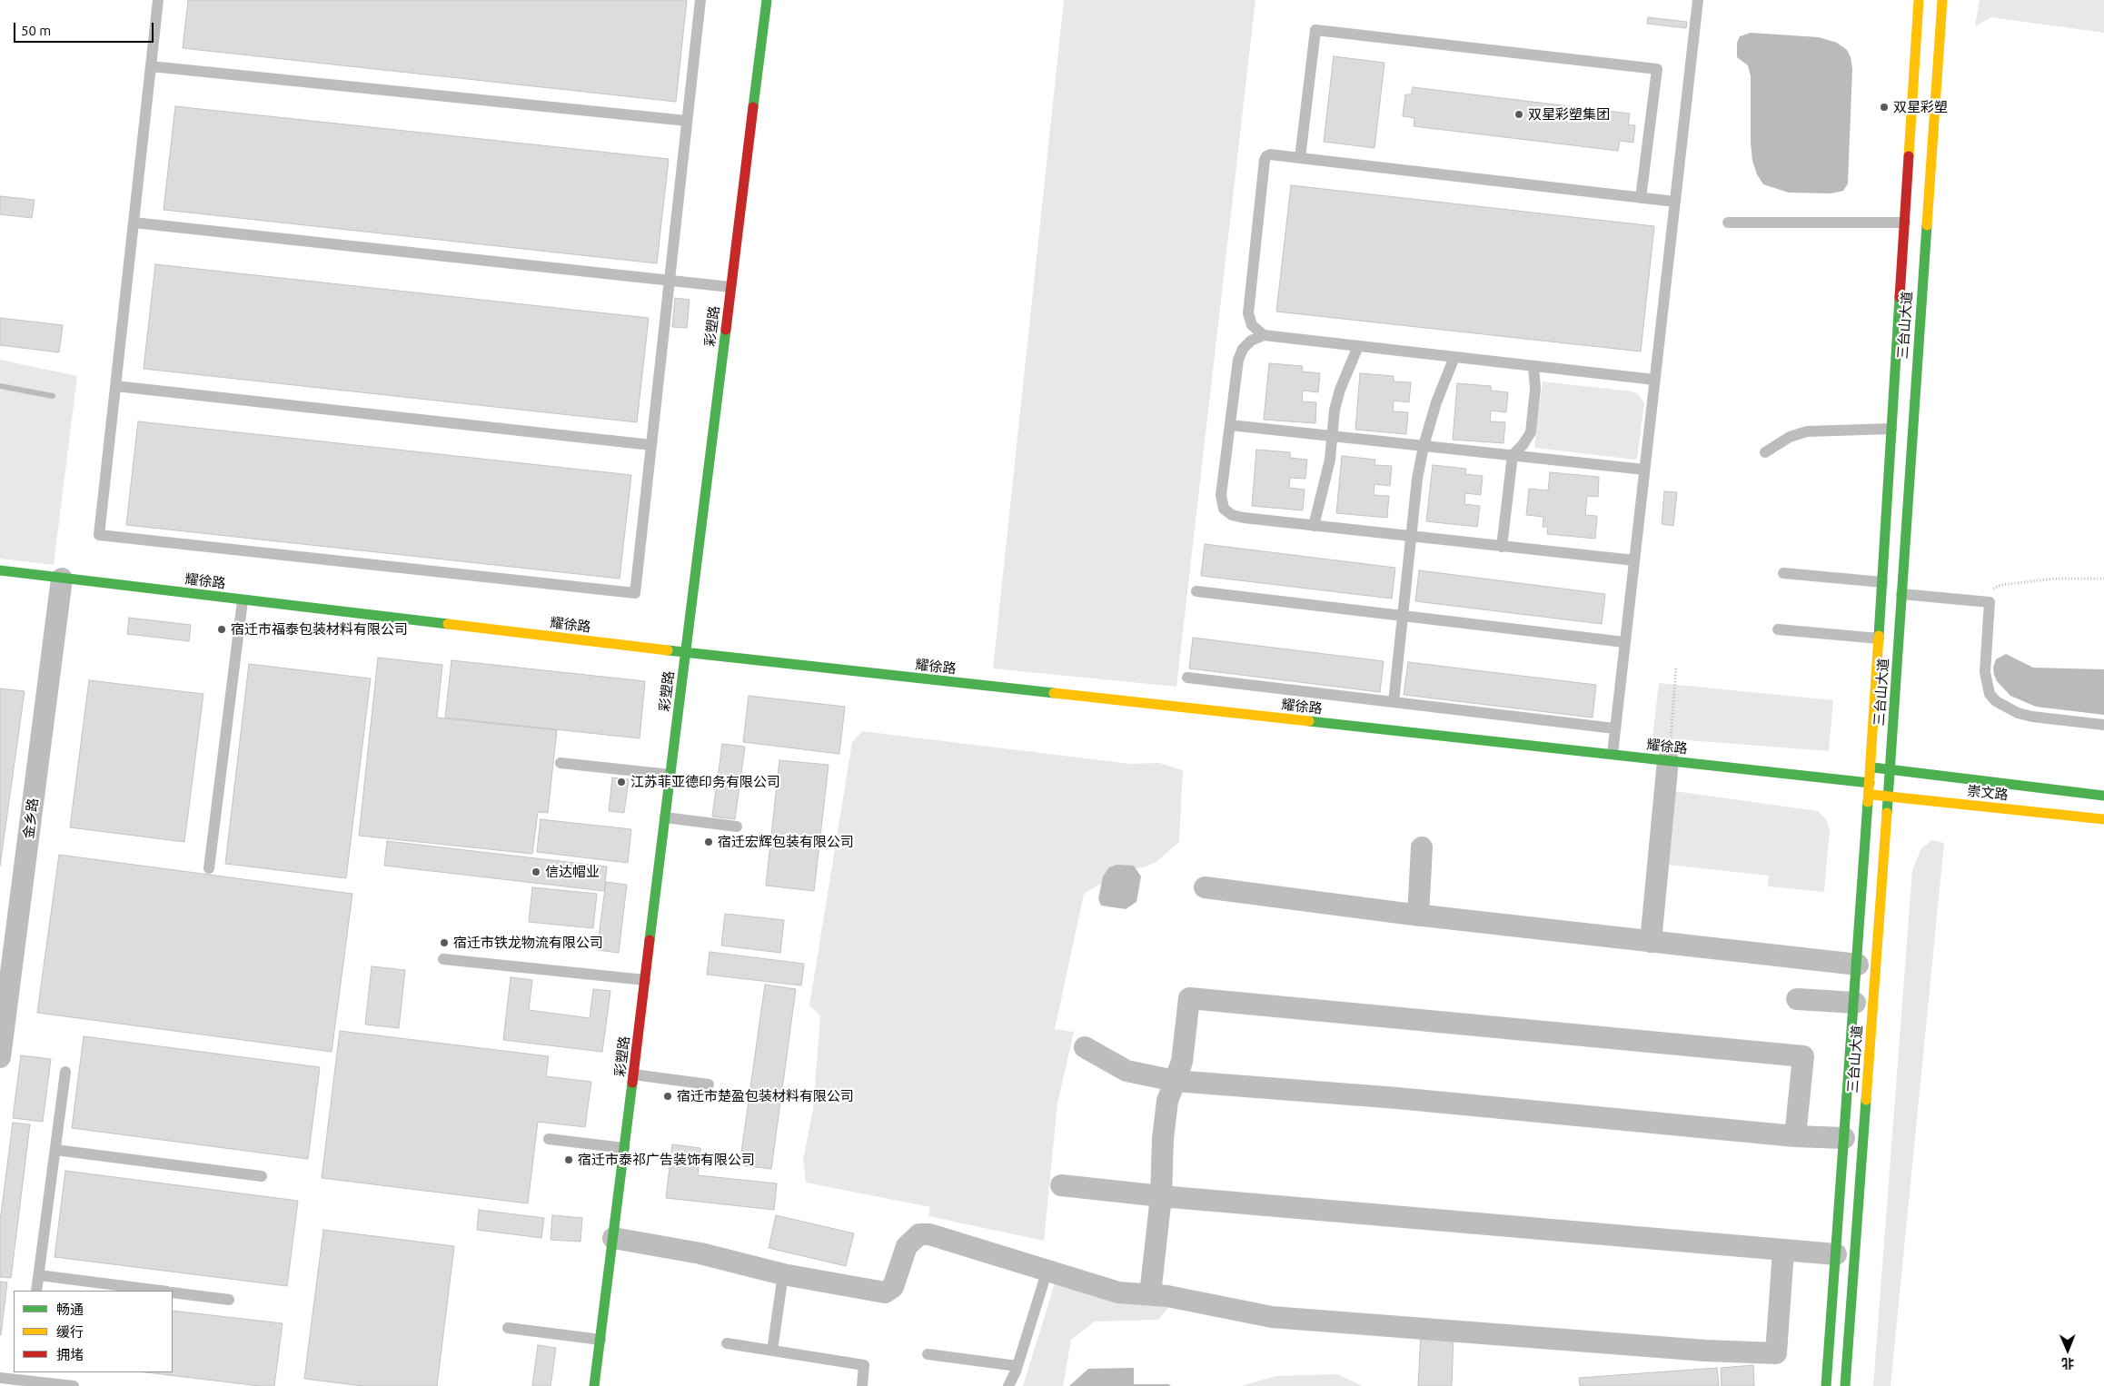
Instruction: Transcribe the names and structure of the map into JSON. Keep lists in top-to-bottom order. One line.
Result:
{"streets":{"street":["三台山大道","彩塑路","耀徐路","崇文路","金乡路"]},"crossings":[["三台山大道","耀徐路"],["三台山大道","崇文路"],["彩塑路","耀徐路"],["耀徐路","金乡路"]],"places":["双星彩塑","双星彩塑集团","宿迁市福泰包装材料有限公司","江苏菲亚德印务有限公司","宿迁宏辉包装有限公司","信达帽业","宿迁市铁龙物流有限公司","宿迁市楚盈包装材料有限公司","宿迁市泰祁广告装饰有限公司"],"legend":["畅通","缓行","拥堵"],"scale_bar":"50 m","north":"bottom"}
